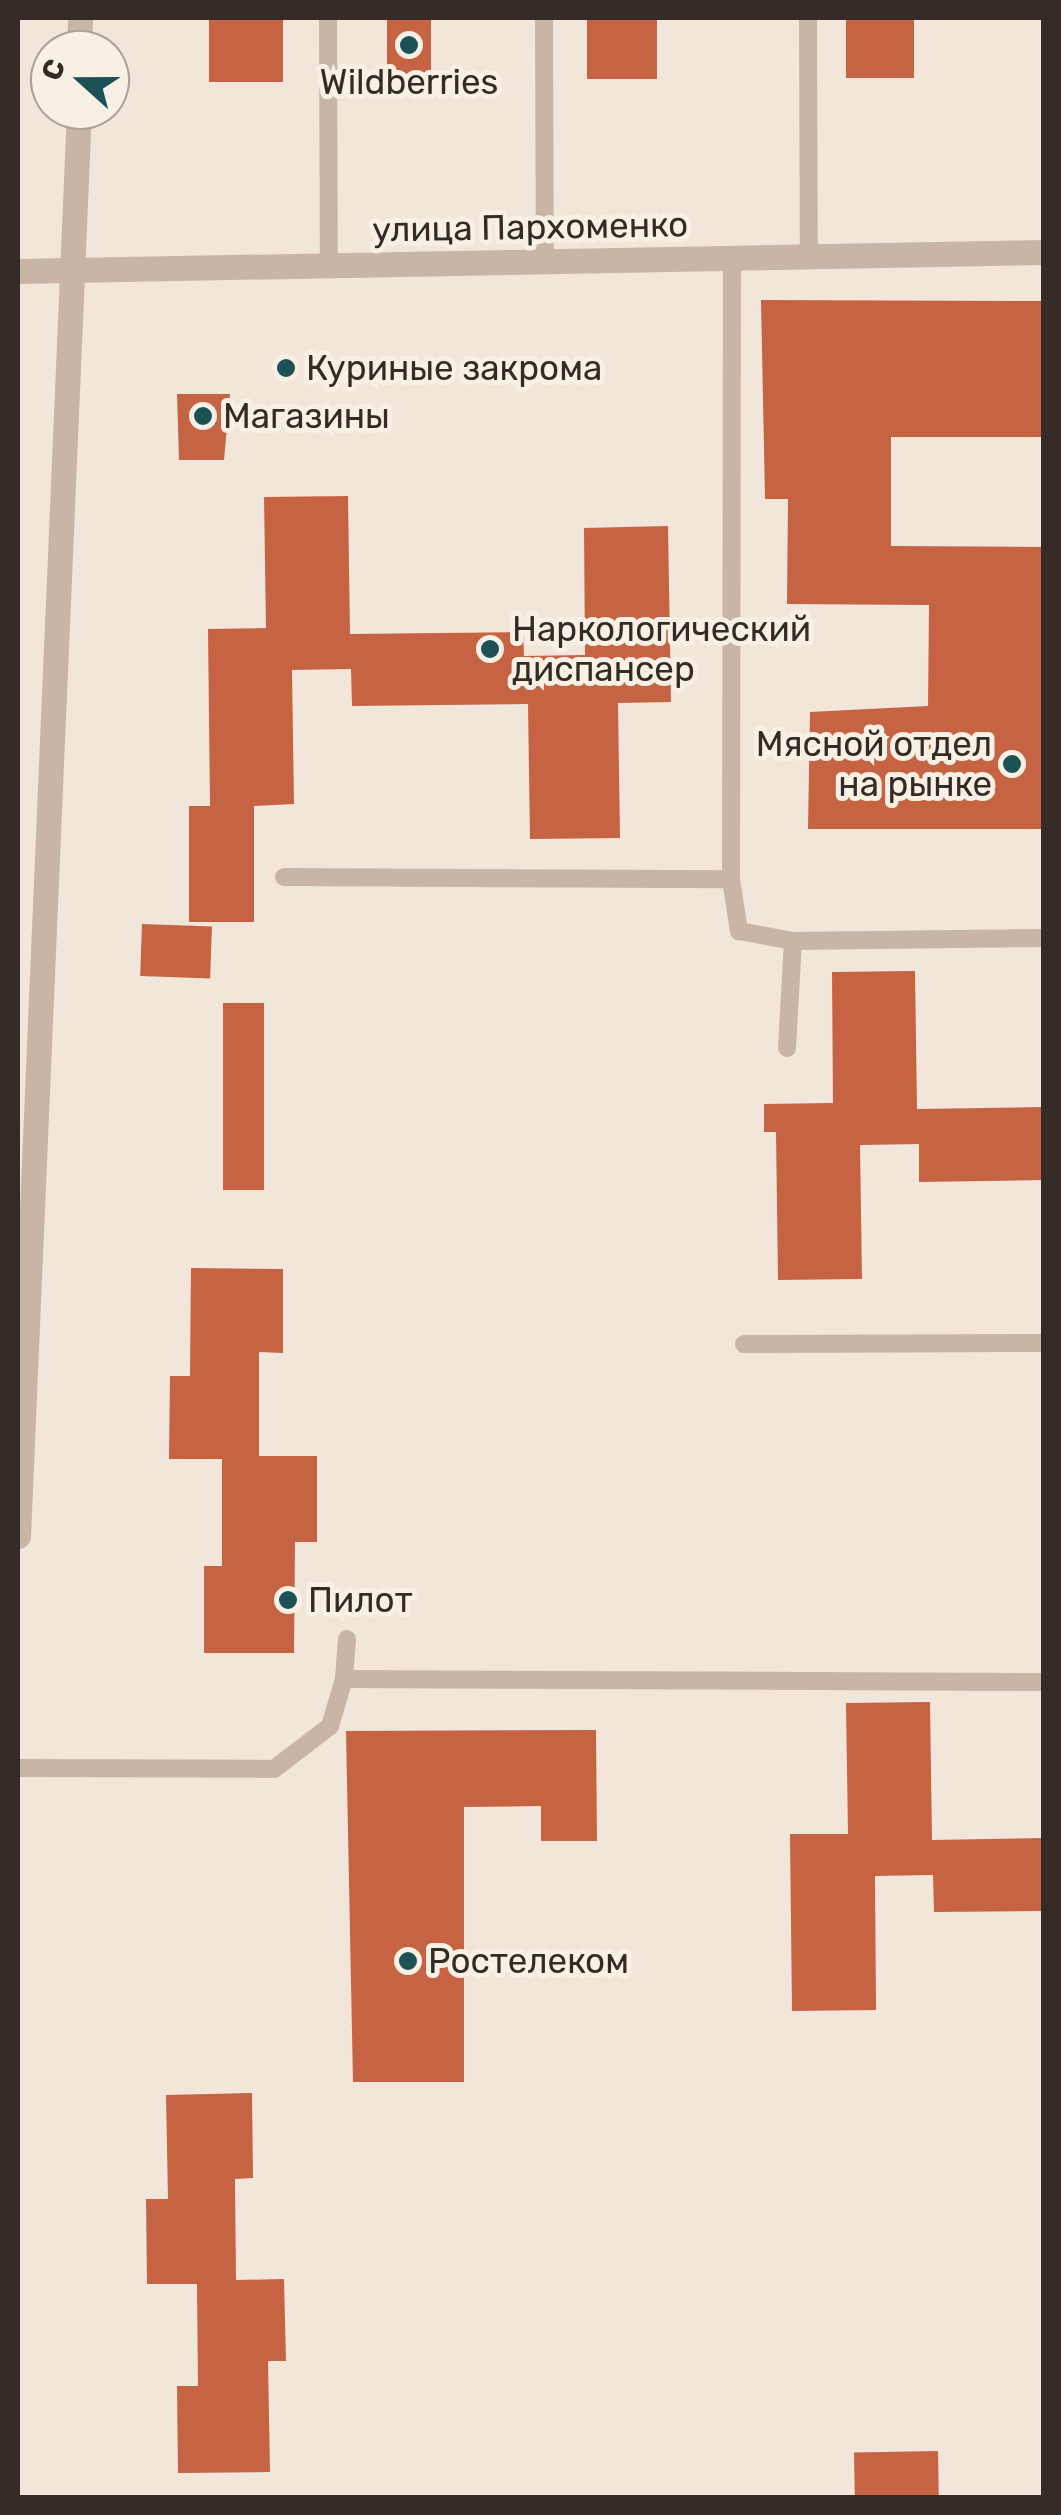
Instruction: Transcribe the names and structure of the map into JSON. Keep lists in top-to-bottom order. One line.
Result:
{"streets":{"street":["улица Пархоменко"]},"places":["Wildberries","Куриные закрома","Магазины","Наркологический диспансер","Мясной отдел на рынке","Пилот","Ростелеком"],"north":"left"}
